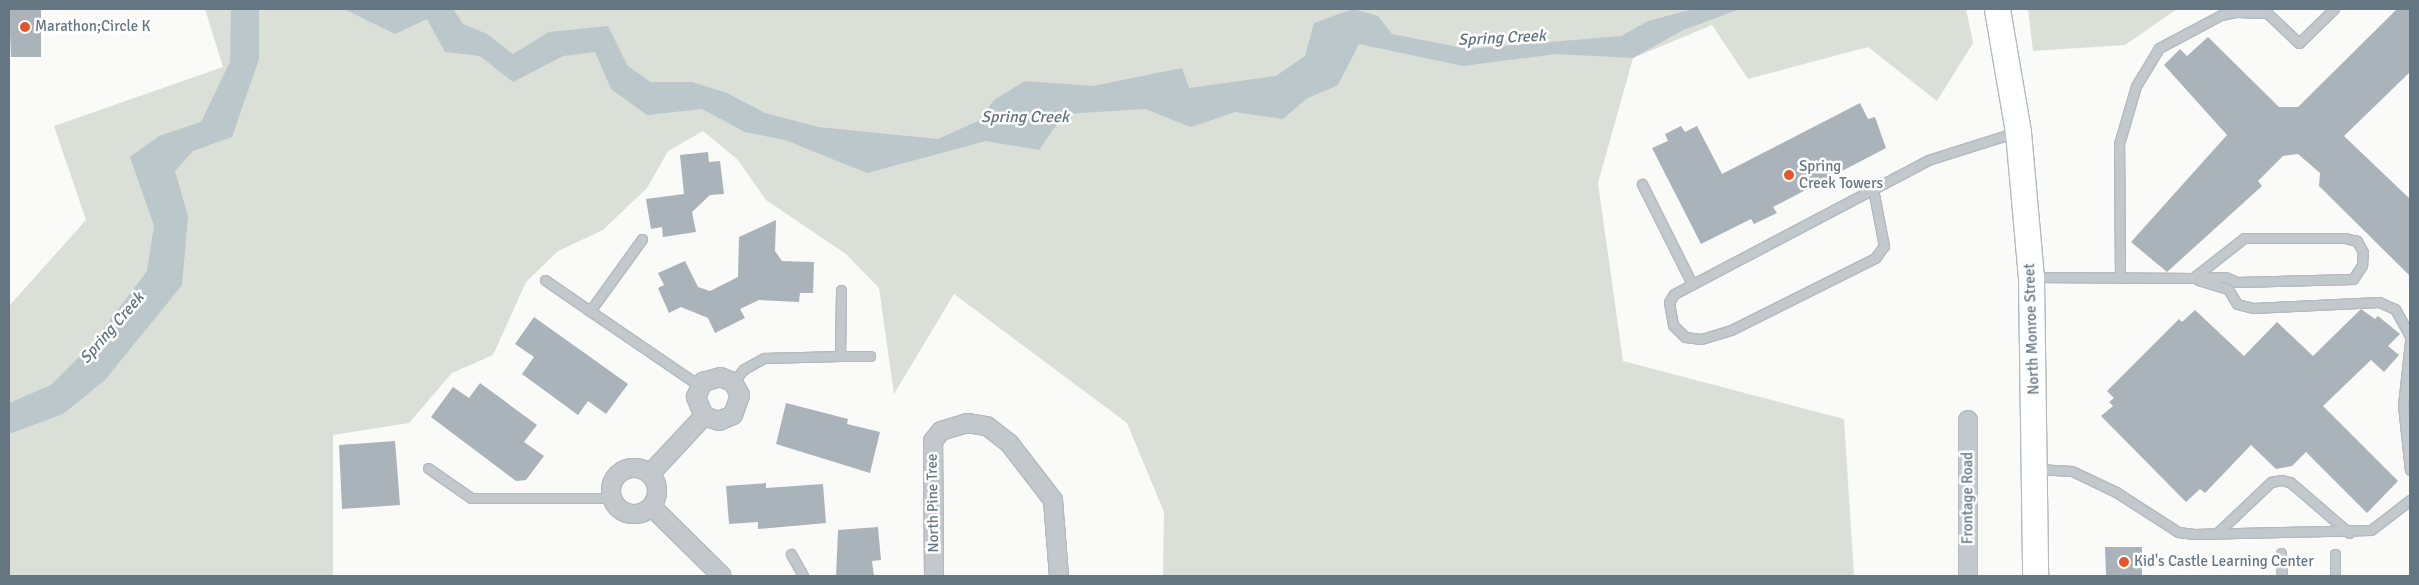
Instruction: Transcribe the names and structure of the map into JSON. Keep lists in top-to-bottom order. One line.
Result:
{"streets":{"street":["North Monroe Street","Frontage Road","North Pine Tree"]},"water":["Spring Creek"],"places":["Marathon;Circle K","Spring Creek Towers","Kid's Castle Learning Center"]}
